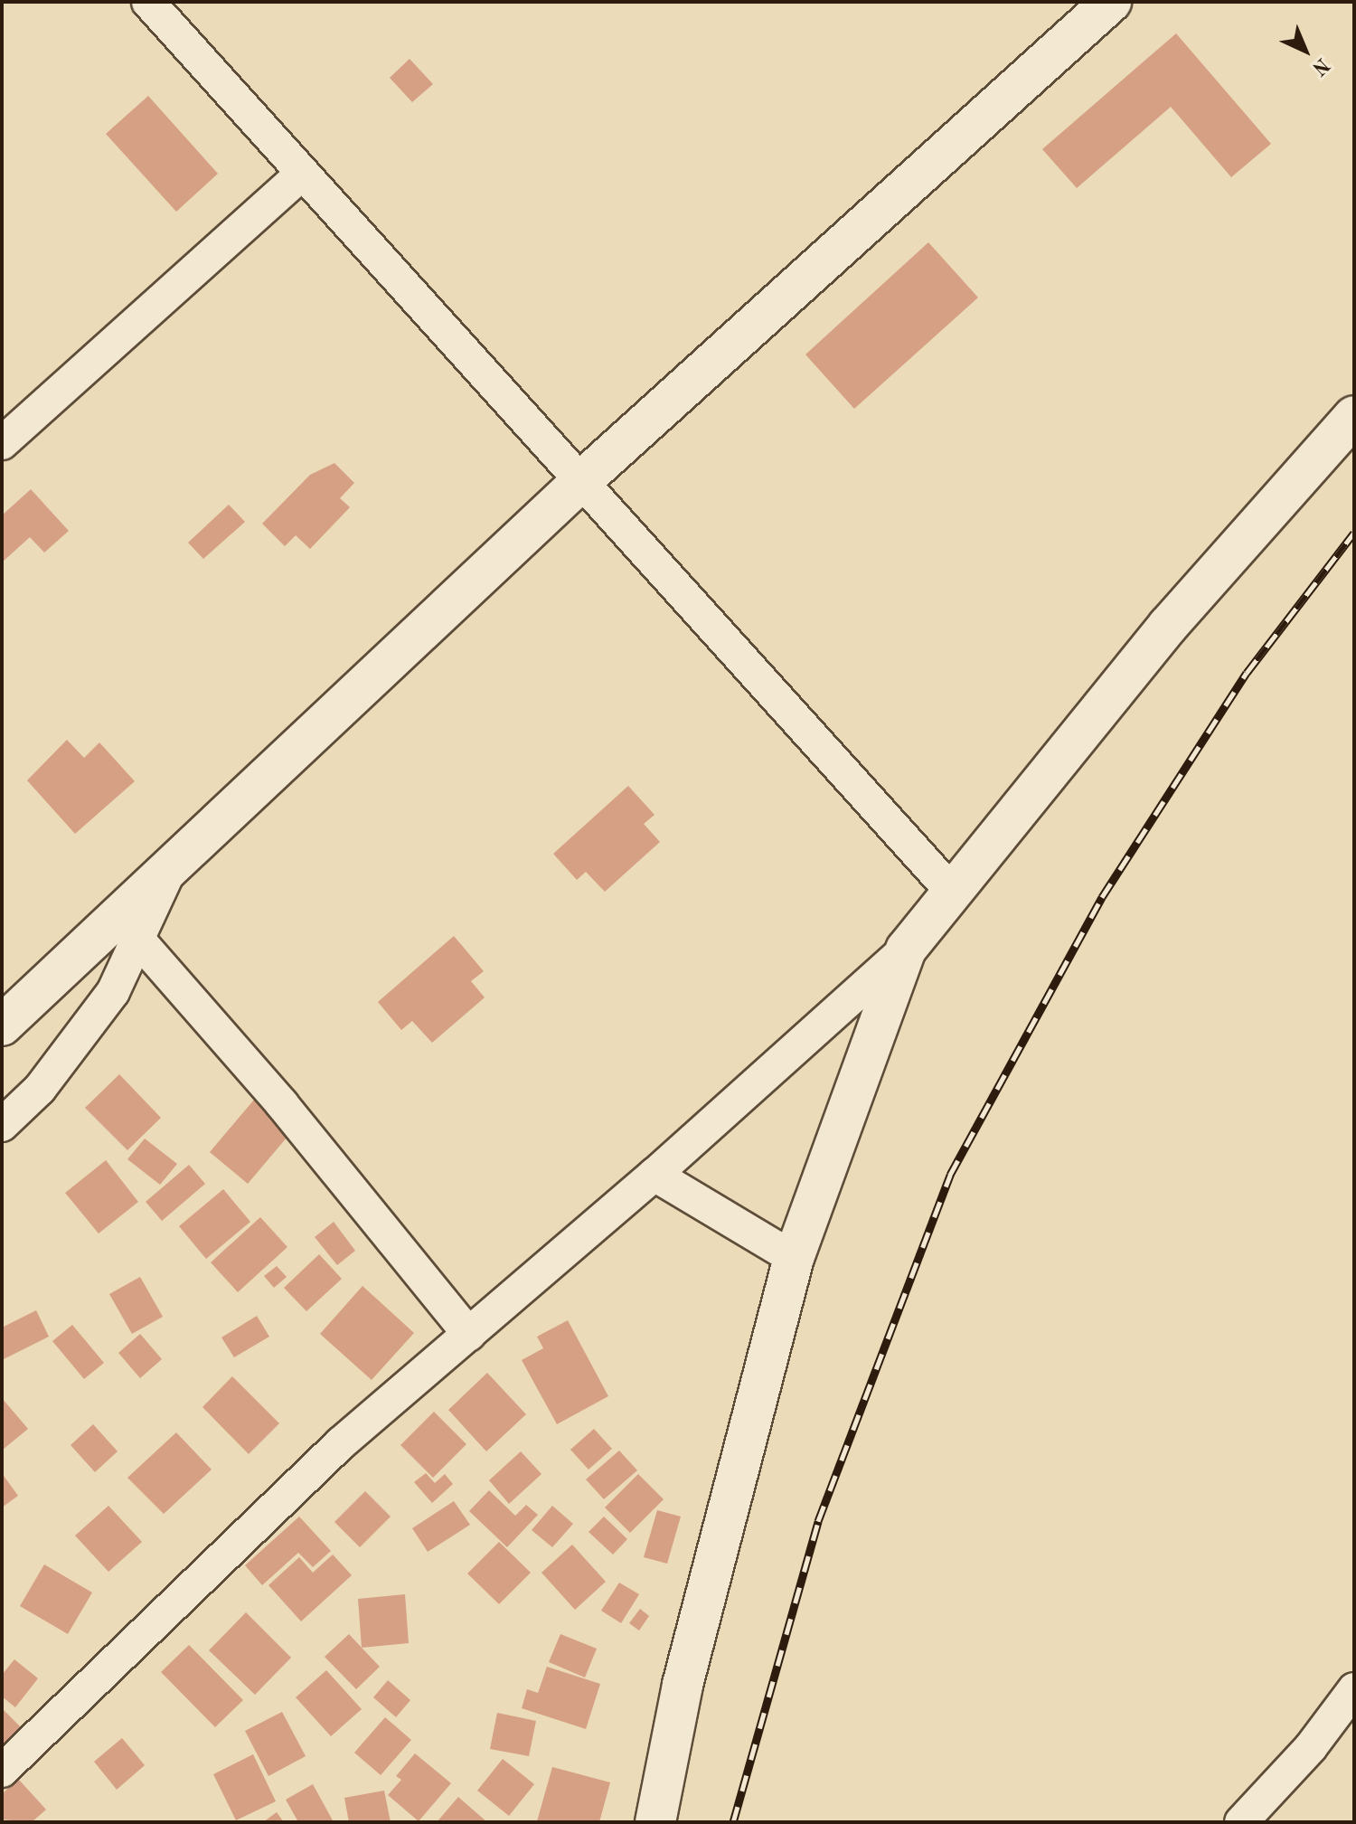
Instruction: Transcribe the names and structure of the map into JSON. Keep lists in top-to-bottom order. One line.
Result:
{"north":"bottom right"}
